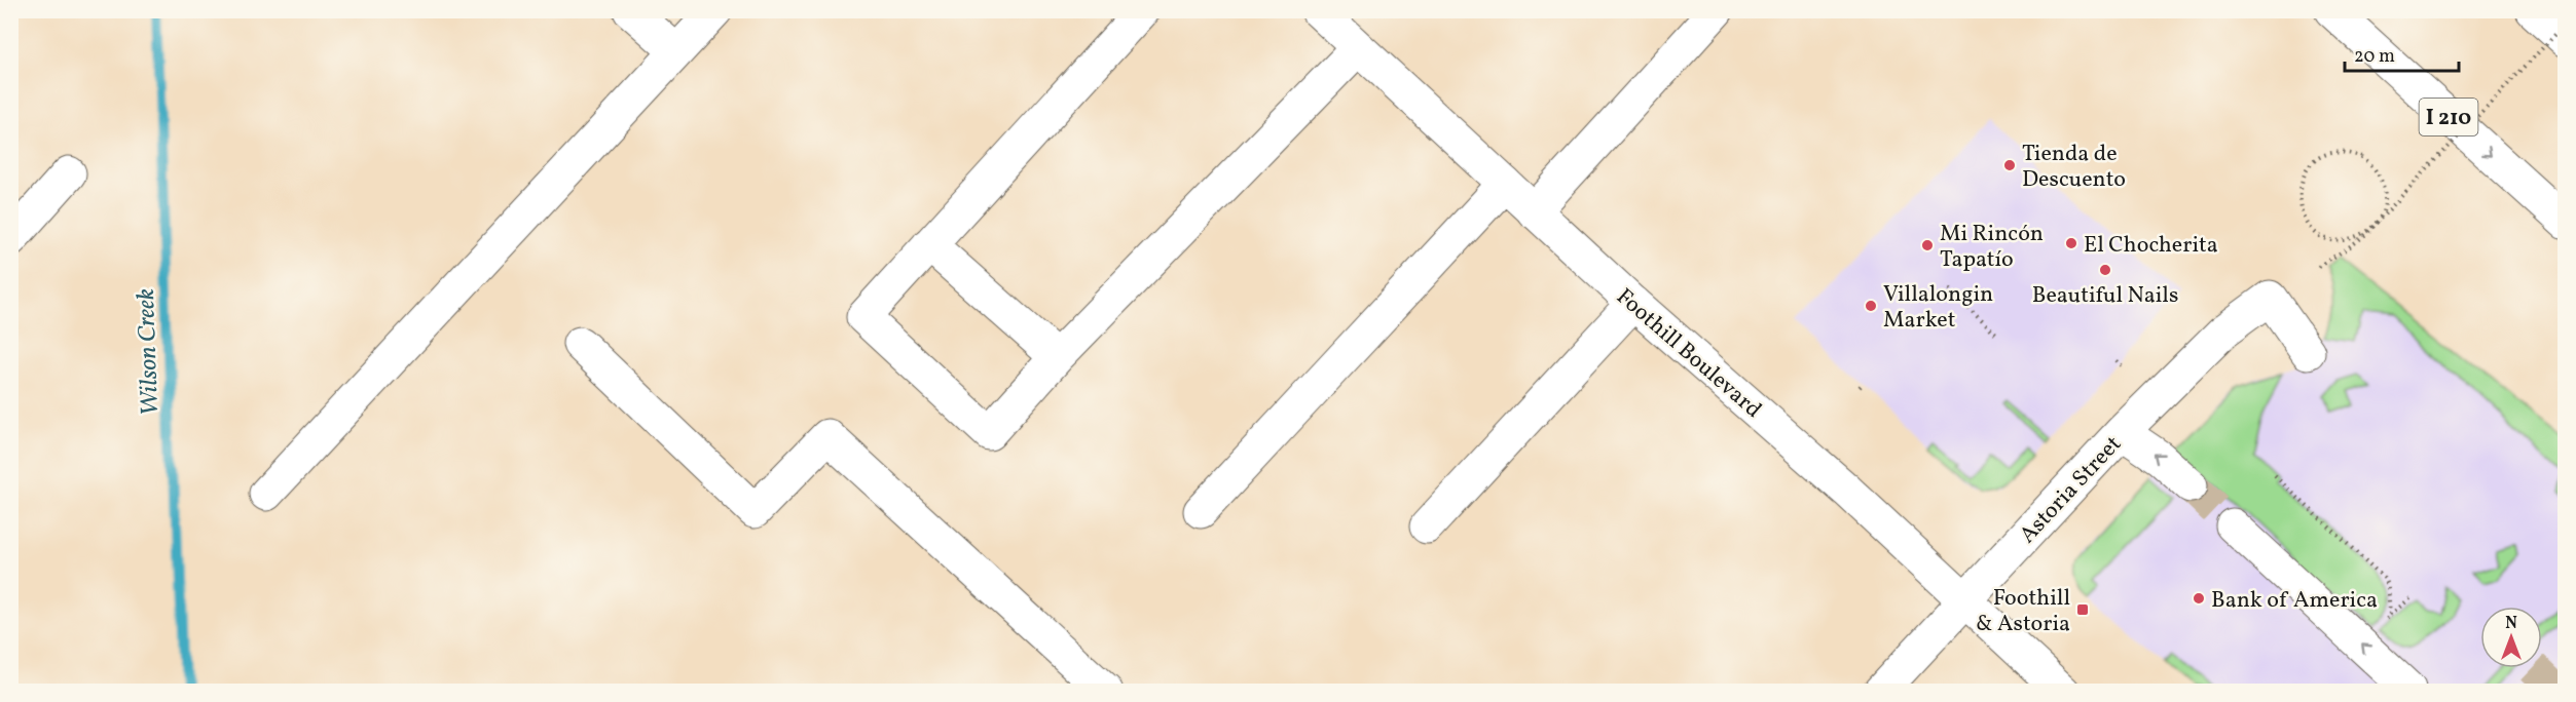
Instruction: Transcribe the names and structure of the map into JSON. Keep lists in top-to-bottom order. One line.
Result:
{"streets":{"main road":["I 210","Foothill Boulevard","Astoria Street"]},"crossings":[["Foothill Boulevard","Astoria Street"]],"water":["Wilson Creek"],"places":{"other":["Tienda de Descuento","El Chocherita","Mi Rincón Tapatío","Beautiful Nails","Villalongin Market","Bank of America"],"transit":["Foothill & Astoria"]},"scale_bar":"20 m","north":"top"}
